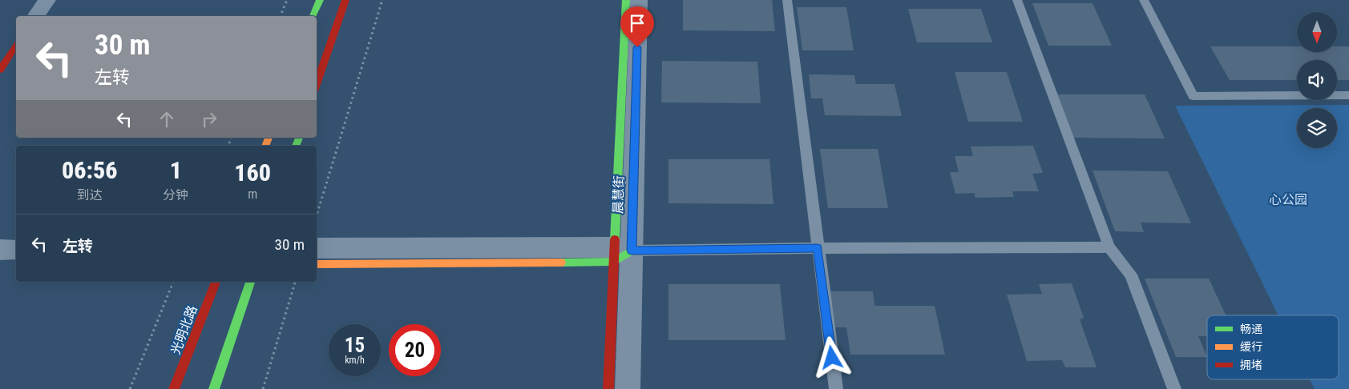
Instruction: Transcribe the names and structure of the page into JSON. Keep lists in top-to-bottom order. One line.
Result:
{"streets":{"street":["晨慧街","光明北路"]},"parks":["心公园"],"legend":["畅通","缓行","拥堵"],"north":"bottom","page":{"turn":["30 m","左转"],"eta":["06:56","到达","1","分钟","160","m"],"list":[{"name":"左转","value":"30 m"}],"speed":"15 km/h","limit":"20"}}
